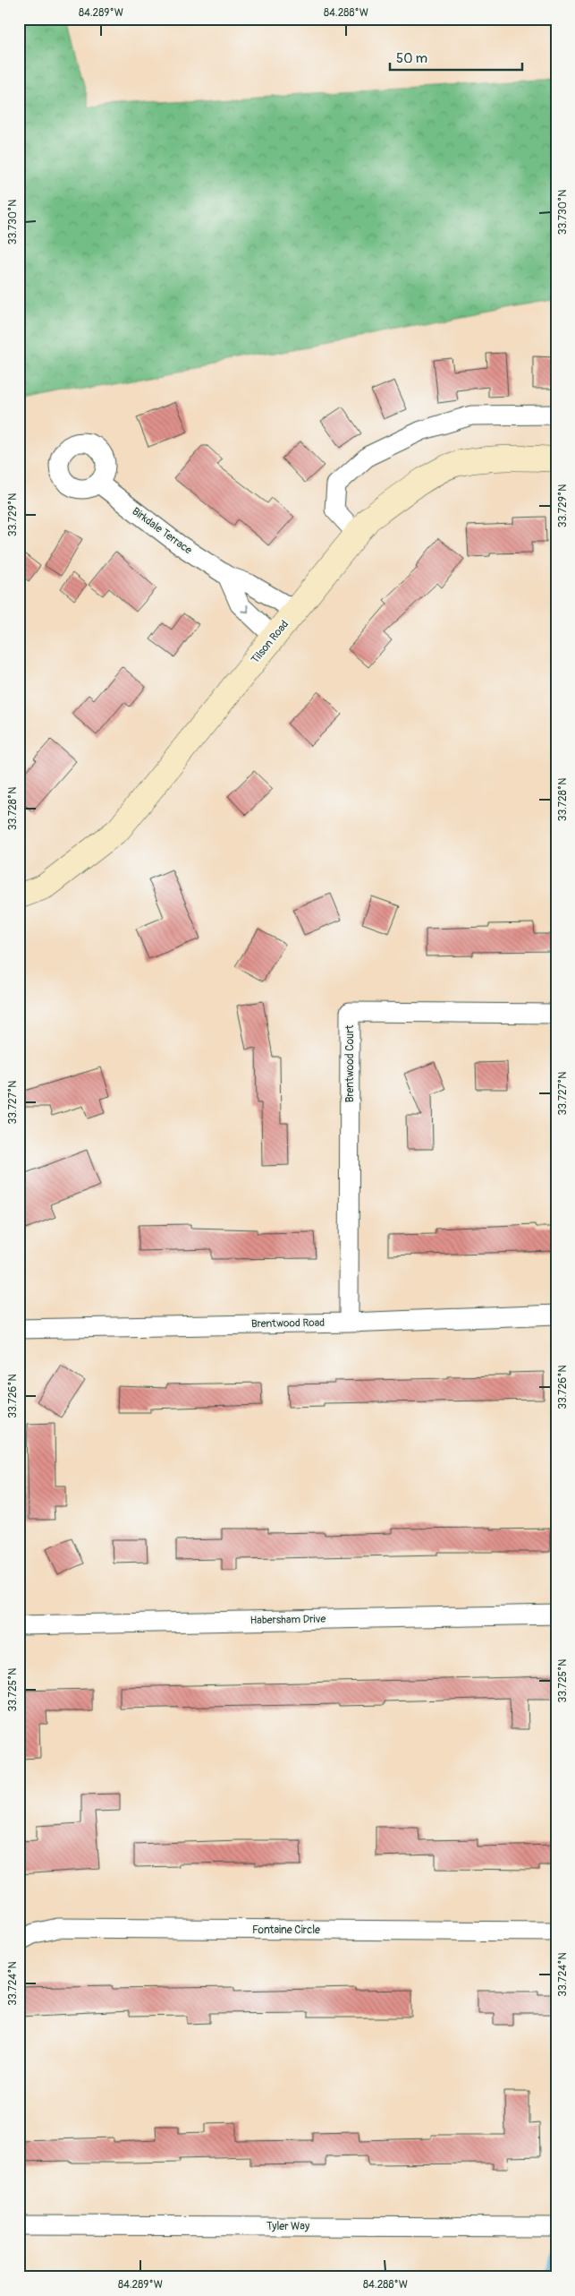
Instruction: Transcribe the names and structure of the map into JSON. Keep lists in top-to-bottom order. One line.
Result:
{"streets":{"street":["Birkdale Terrace","Tilson Road","Brentwood Court","Brentwood Road","Habersham Drive","Fontaine Circle","Tyler Way"]},"crossings":[["Birkdale Terrace","Tilson Road"],["Brentwood Court","Brentwood Road"]],"scale_bar":"50 m","coordinates":["84.289°W","84.288°W","33.730°N","33.729°N","33.728°N","33.727°N","33.726°N","33.725°N","33.724°N"]}
